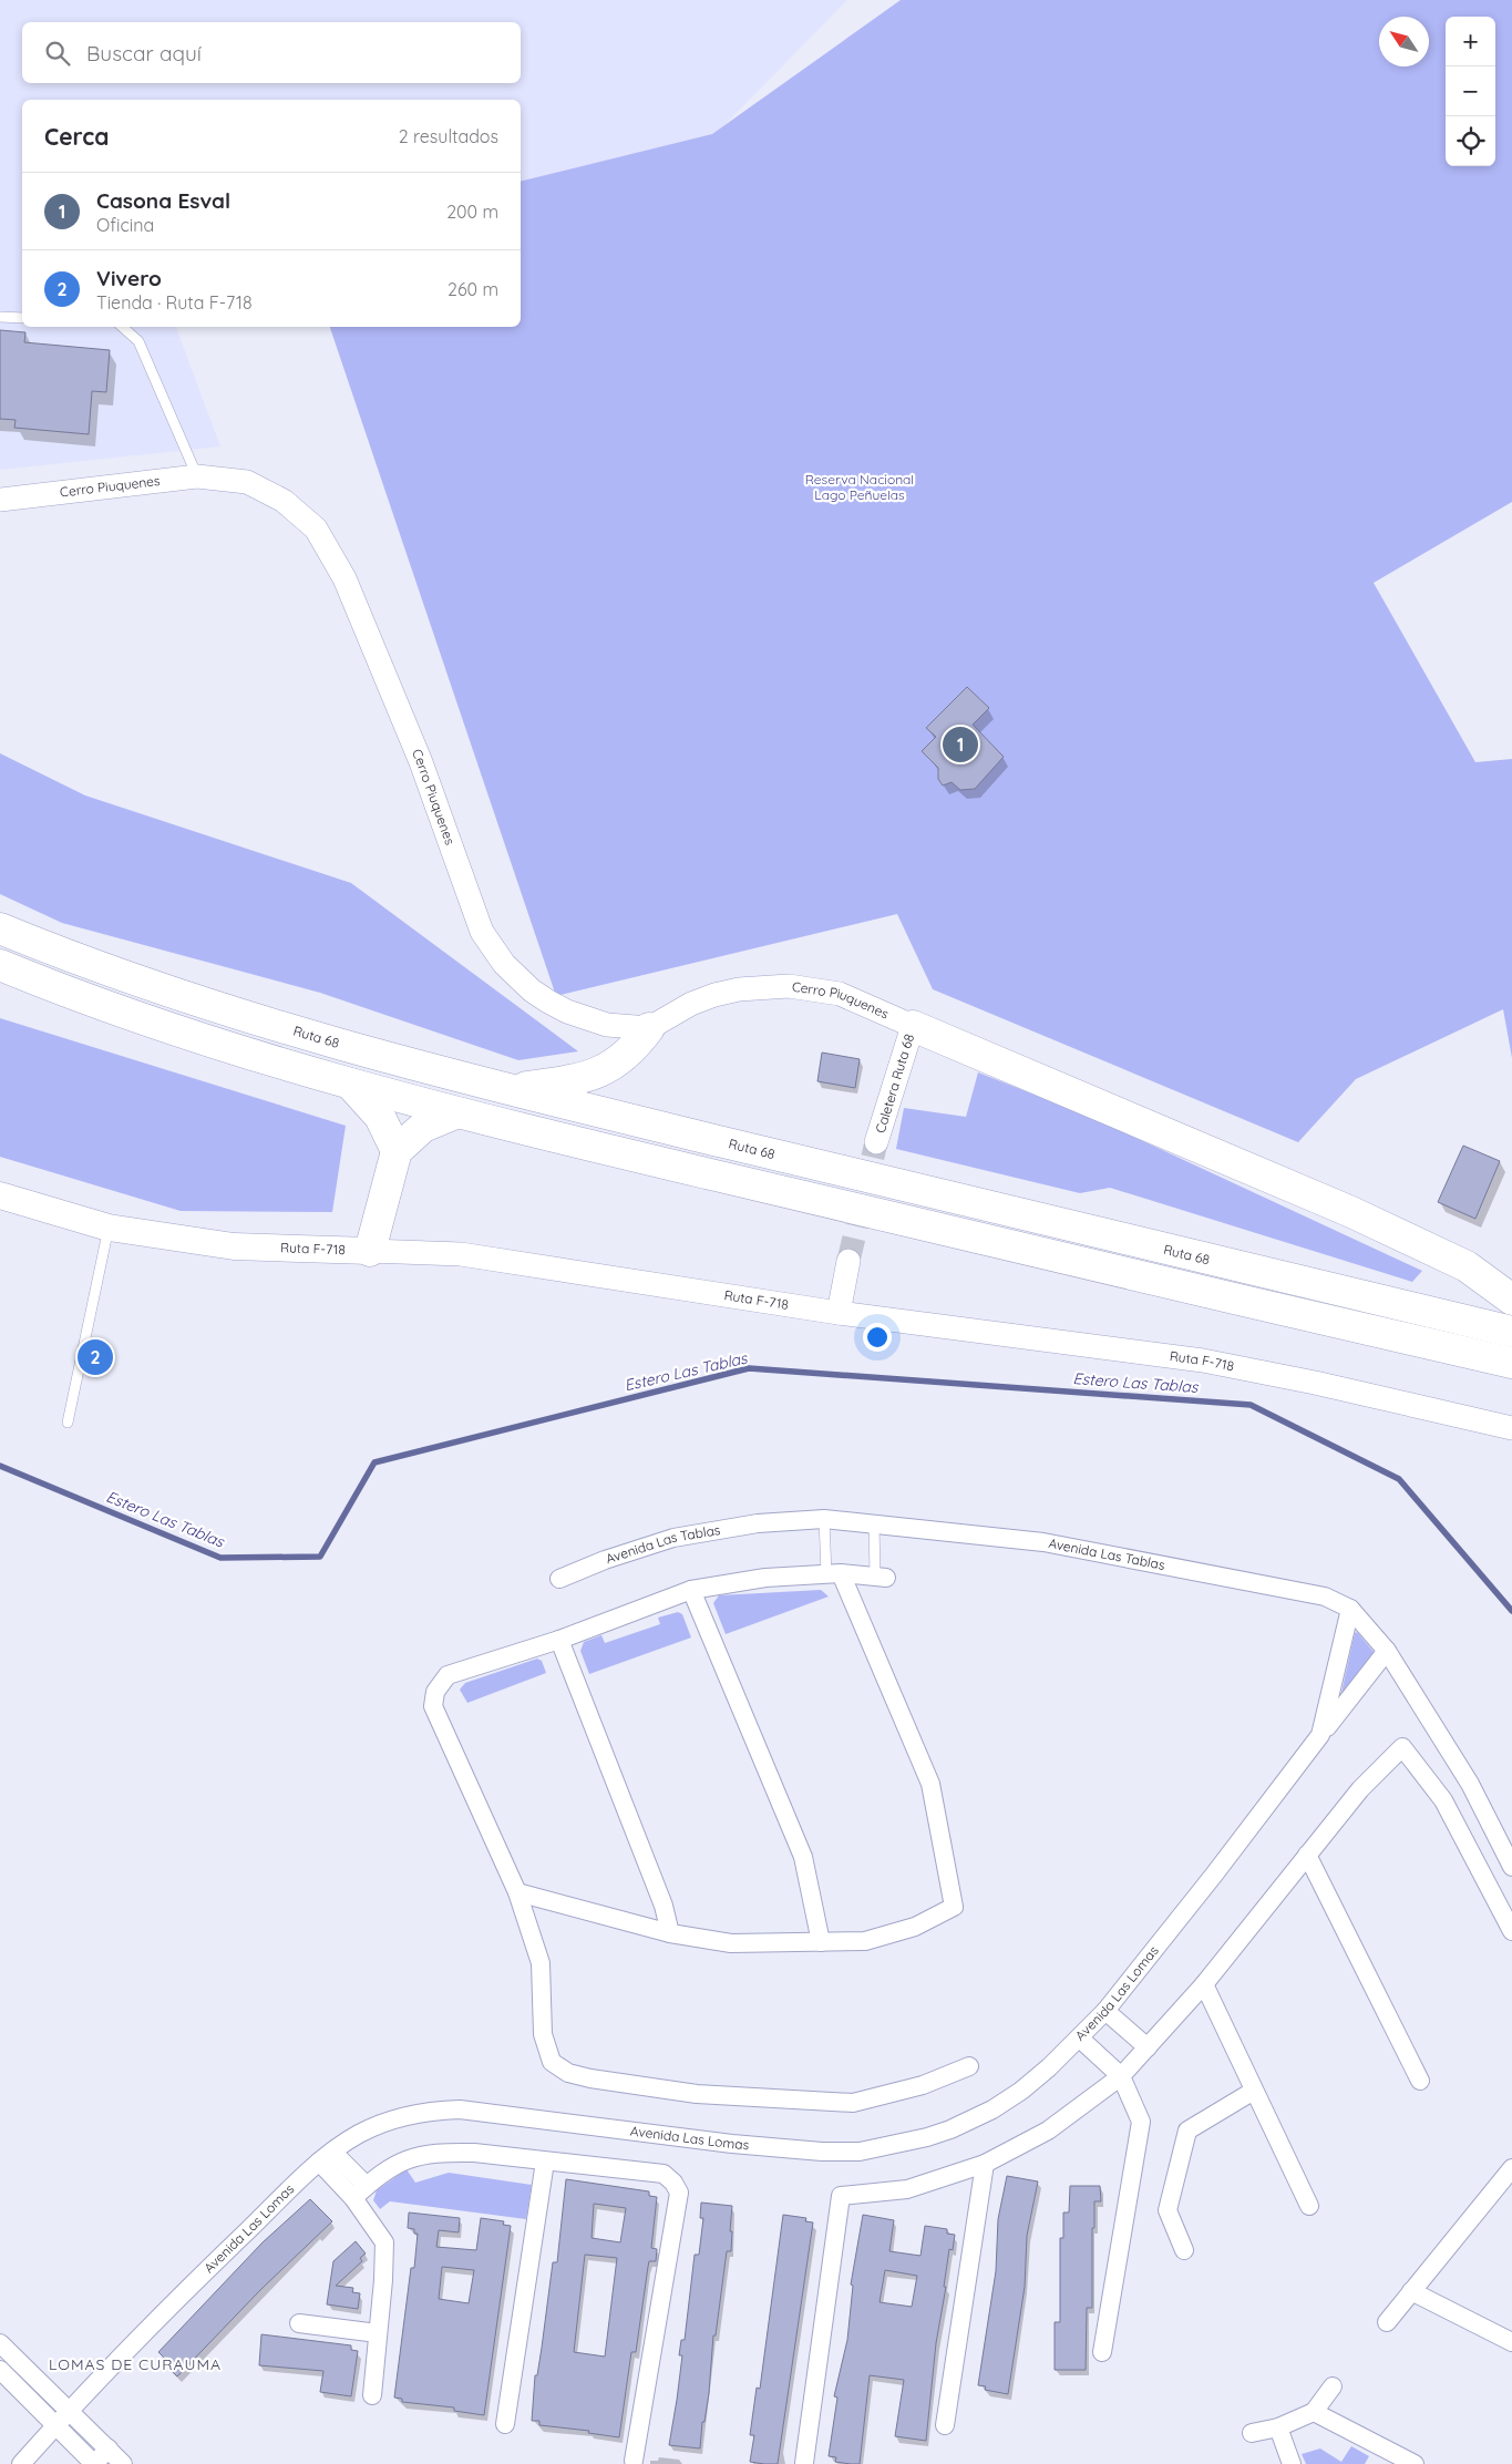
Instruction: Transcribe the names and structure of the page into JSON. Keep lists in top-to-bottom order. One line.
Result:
{"streets":{"highway":["Ruta 68"],"main road":["Ruta F-718"],"street":["Cerro Piuquenes","Caletera Ruta 68","Avenida Las Tablas","Avenida Las Lomas"]},"crossings":[["Cerro Piuquenes","Caletera Ruta 68"],["Avenida Las Tablas","Avenida Las Lomas"]],"districts":["LOMAS DE CURAUMA"],"water":["Estero Las Tablas"],"parks":["Reserva Nacional Lago Peñuelas"],"north":"top left","page":{"map_buttons":["+","−"],"search":"Buscar aquí","heading":["Cerca","2 resultados"],"list":[{"mark":"1","name":"Casona Esval","note":"Oficina","value":"200 m"},{"mark":"2","name":"Vivero","note":"Tienda · Ruta F-718","value":"260 m"}],"pins":["1","2"]}}
